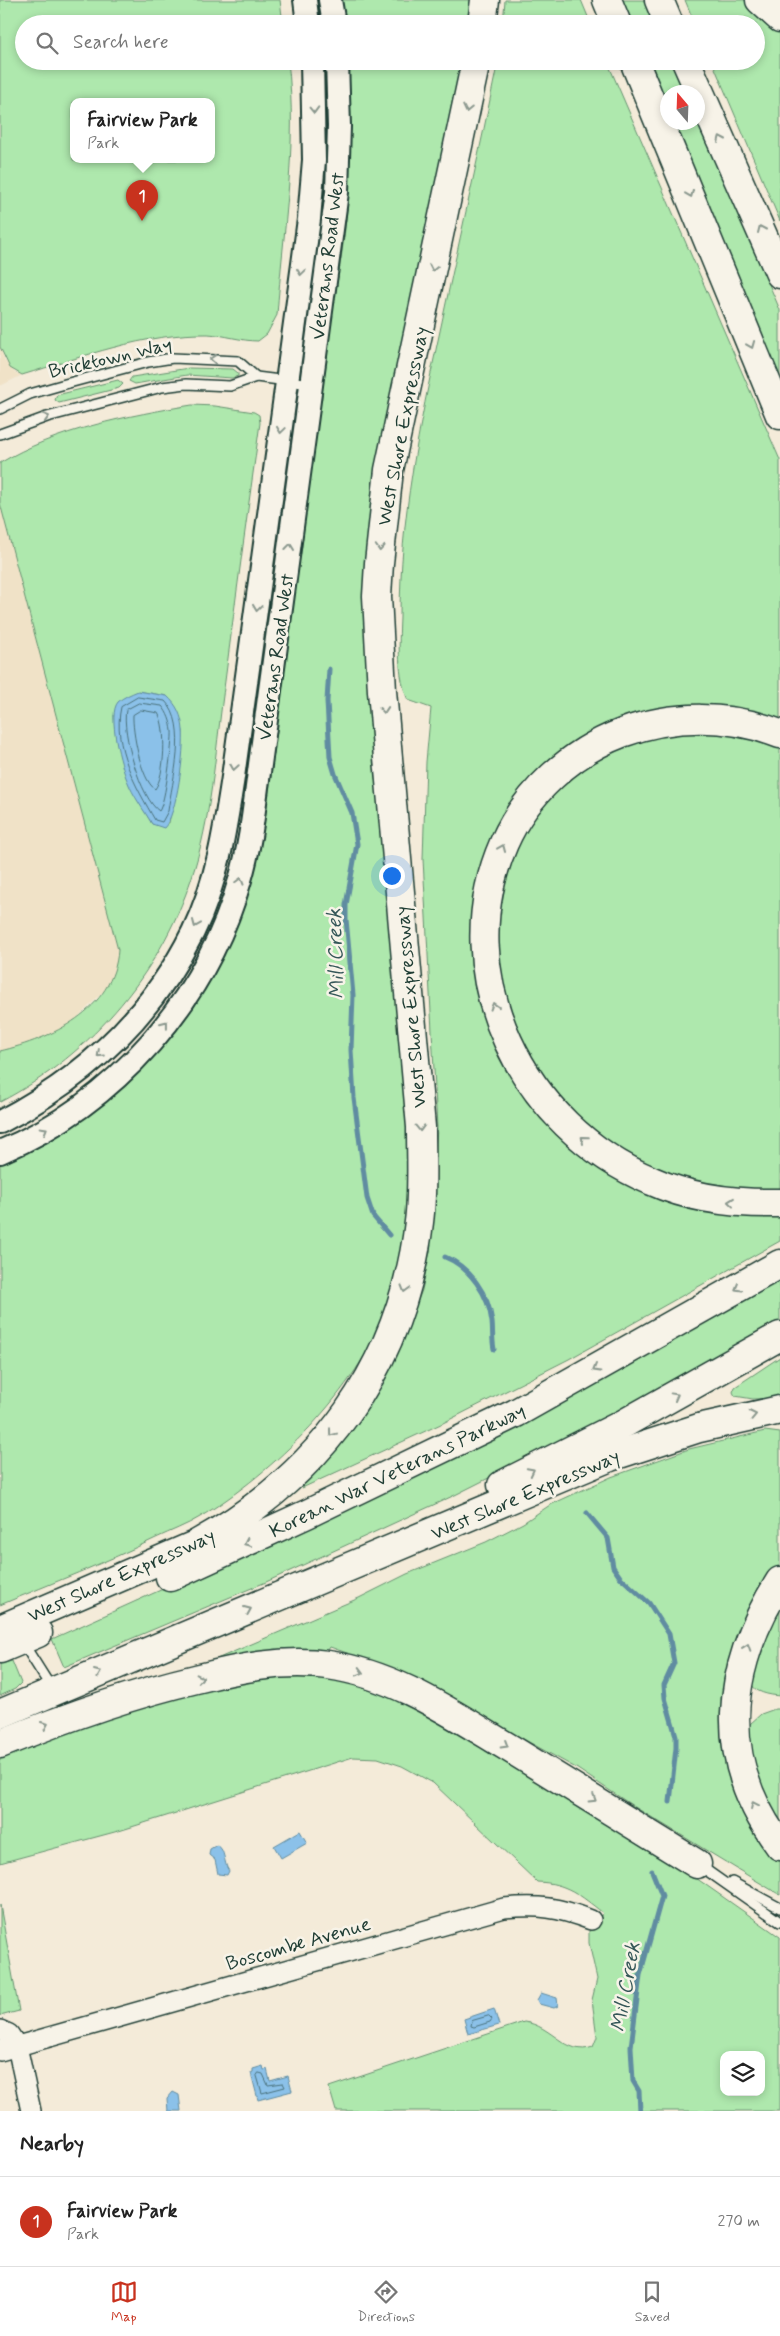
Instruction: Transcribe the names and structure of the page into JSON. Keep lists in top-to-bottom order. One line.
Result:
{"streets":{"highway":["West Shore Expressway","Korean War Veterans Parkway"],"street":["Veterans Road West","Boscombe Avenue"],"lane":["Bricktown Way"]},"crossings":[["Veterans Road West","Bricktown Way"],["West Shore Expressway","Korean War Veterans Parkway"]],"water":["Mill Creek"],"north":"top","page":{"search":"Search here","popup":["Fairview Park","Park"],"pins":"1","heading":"Nearby","list":[{"mark":"1","name":"Fairview Park","note":"Park","value":"270 m"}],"nav":["Map","Directions","Saved"]}}
